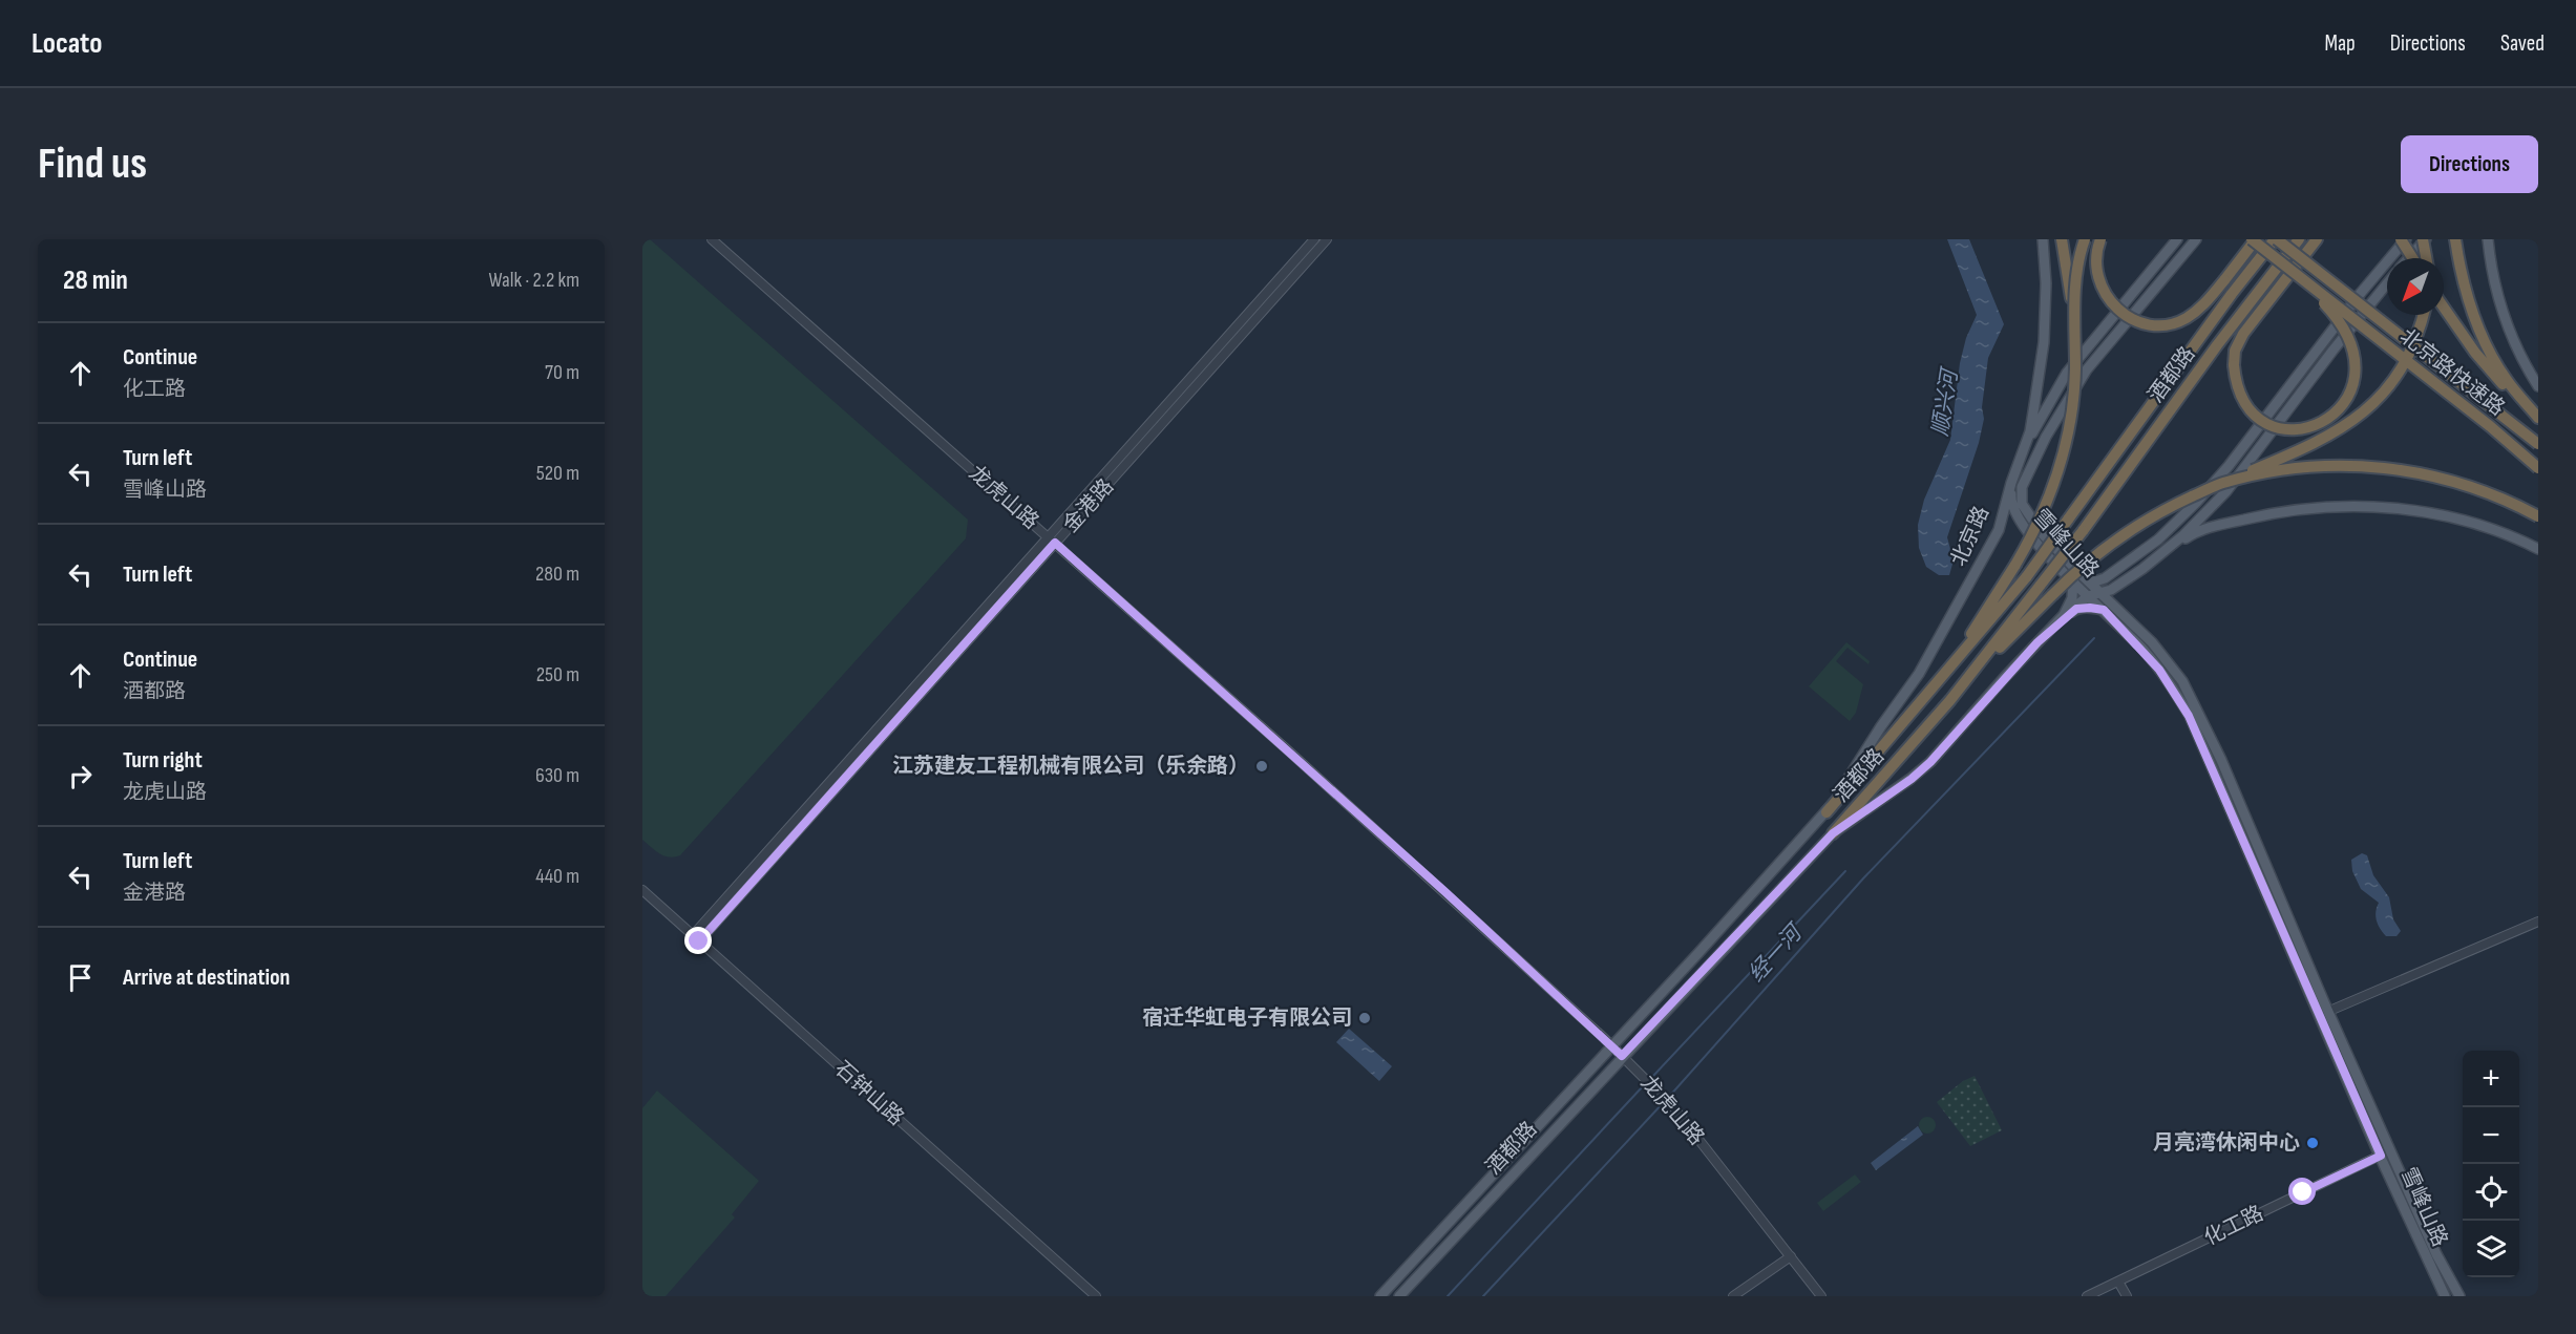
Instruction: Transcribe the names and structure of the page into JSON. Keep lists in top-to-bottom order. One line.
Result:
{"streets":{"highway":["北京路快速路","酒都路"],"main road":["北京路","雪峰山路"],"street":["龙虎山路","金港路","石钟山路","化工路"]},"crossings":[["北京路快速路","酒都路"],["酒都路","龙虎山路"],["酒都路","北京路"],["龙虎山路","金港路"],["金港路","石钟山路"],["北京路","雪峰山路"],["雪峰山路","化工路"]],"water":["顺兴河","经一河"],"places":["江苏建友工程机械有限公司（乐余路）","宿迁华虹电子有限公司","月亮湾休闲中心"],"north":"bottom left","page":{"header":"Locato","nav":["Map","Directions","Saved"],"buttons":"Directions","title":"Find us","heading":["28 min","Walk · 2.2 km"],"list":[["Continue","化工路","70 m"],["Turn left","雪峰山路","520 m"],["Turn left","280 m"],["Continue","酒都路","250 m"],["Turn right","龙虎山路","630 m"],["Turn left","金港路","440 m"],"Arrive at destination"],"map_buttons":["+","−"]}}
